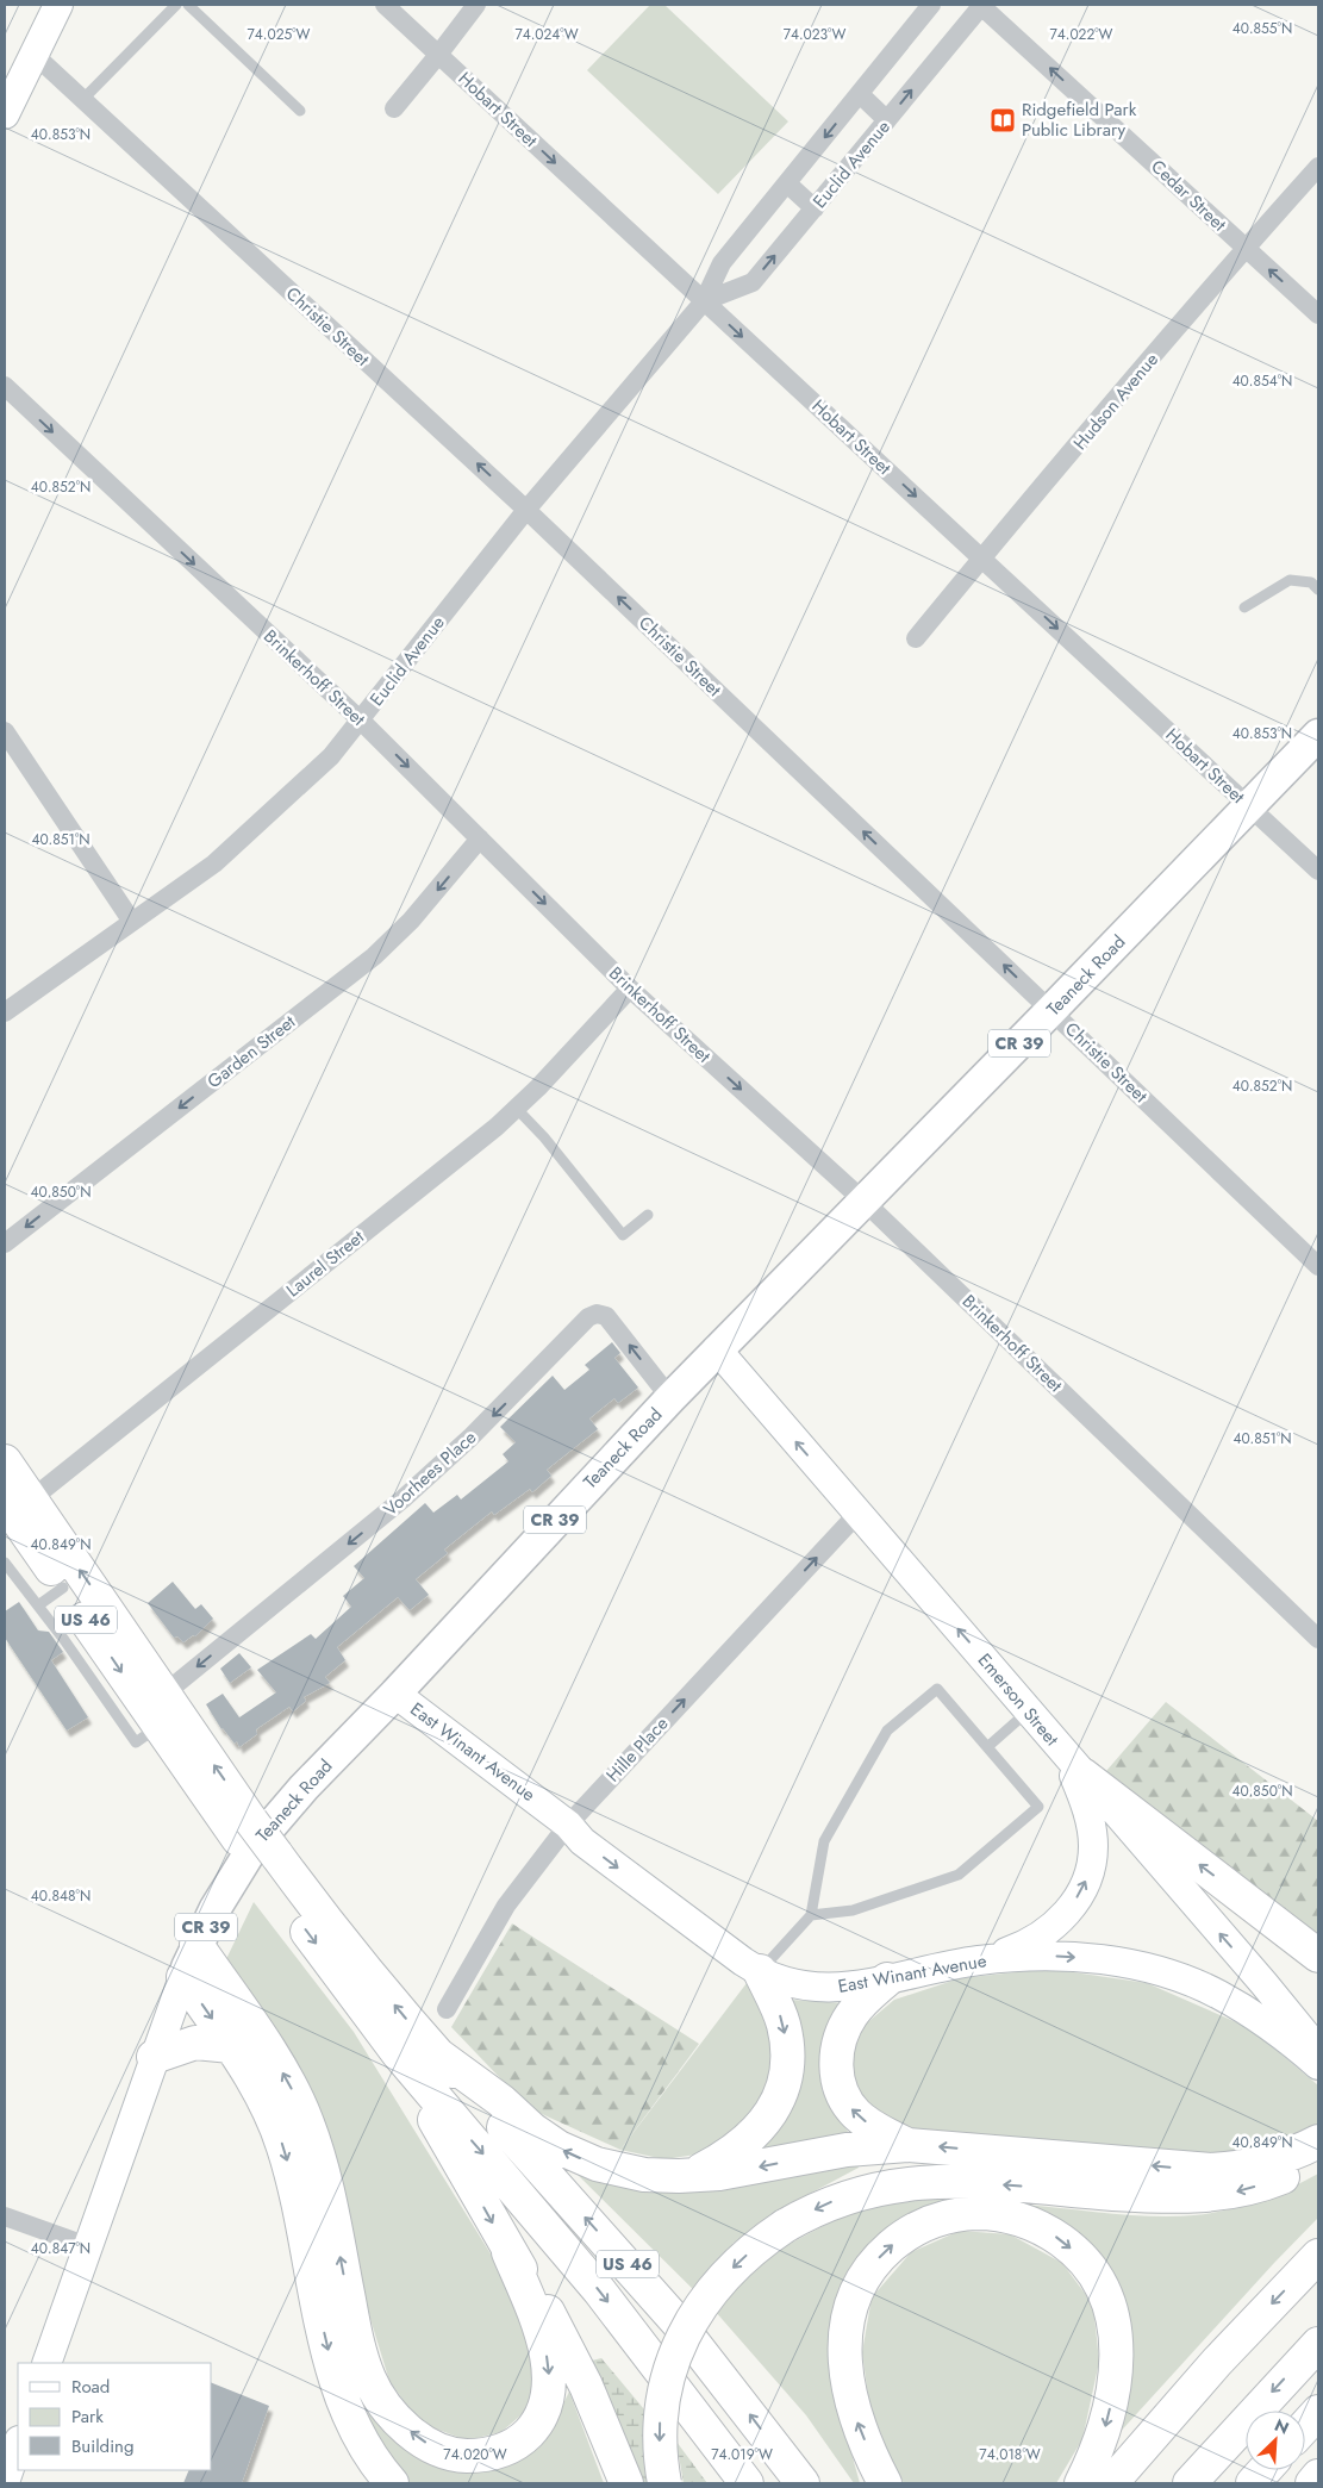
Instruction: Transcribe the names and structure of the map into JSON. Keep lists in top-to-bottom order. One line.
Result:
{"streets":{"highway":["US 46"],"main road":["Teaneck Road","CR 39","Emerson Street","East Winant Avenue"],"street":["Hobart Street","Euclid Avenue","Cedar Street","Christie Street","Hudson Avenue","Brinkerhoff Street","Garden Street","Laurel Street","Voorhees Place","Hille Place"]},"crossings":[["Hobart Street","Euclid Avenue"],["Hobart Street","Hudson Avenue"],["Hobart Street","Teaneck Road"],["Euclid Avenue","Cedar Street"],["Euclid Avenue","Christie Street"],["Euclid Avenue","Brinkerhoff Street"],["Cedar Street","Hudson Avenue"],["Christie Street","Teaneck Road"],["Brinkerhoff Street","Teaneck Road"],["Brinkerhoff Street","Garden Street"],["Brinkerhoff Street","Laurel Street"],["Teaneck Road","Voorhees Place"],["Teaneck Road","Emerson Street"],["Teaneck Road","East Winant Avenue"],["Laurel Street","US 46"],["Voorhees Place","US 46"],["Emerson Street","Hille Place"],["Hille Place","East Winant Avenue"]],"one_way":["Hobart Street","Cedar Street","Christie Street","Brinkerhoff Street","Garden Street","Voorhees Place","Emerson Street","Hille Place","East Winant Avenue"],"places":{"library":["Ridgefield Park Public Library"]},"legend":["Road","Park","Building"],"north":"top right","coordinates":["40.855°N","74.025°W","74.024°W","74.023°W","74.022°W","40.853°N","40.854°N","40.852°N","40.851°N","40.850°N","40.849°N","40.848°N","40.847°N","74.020°W","74.019°W","74.018°W"]}
